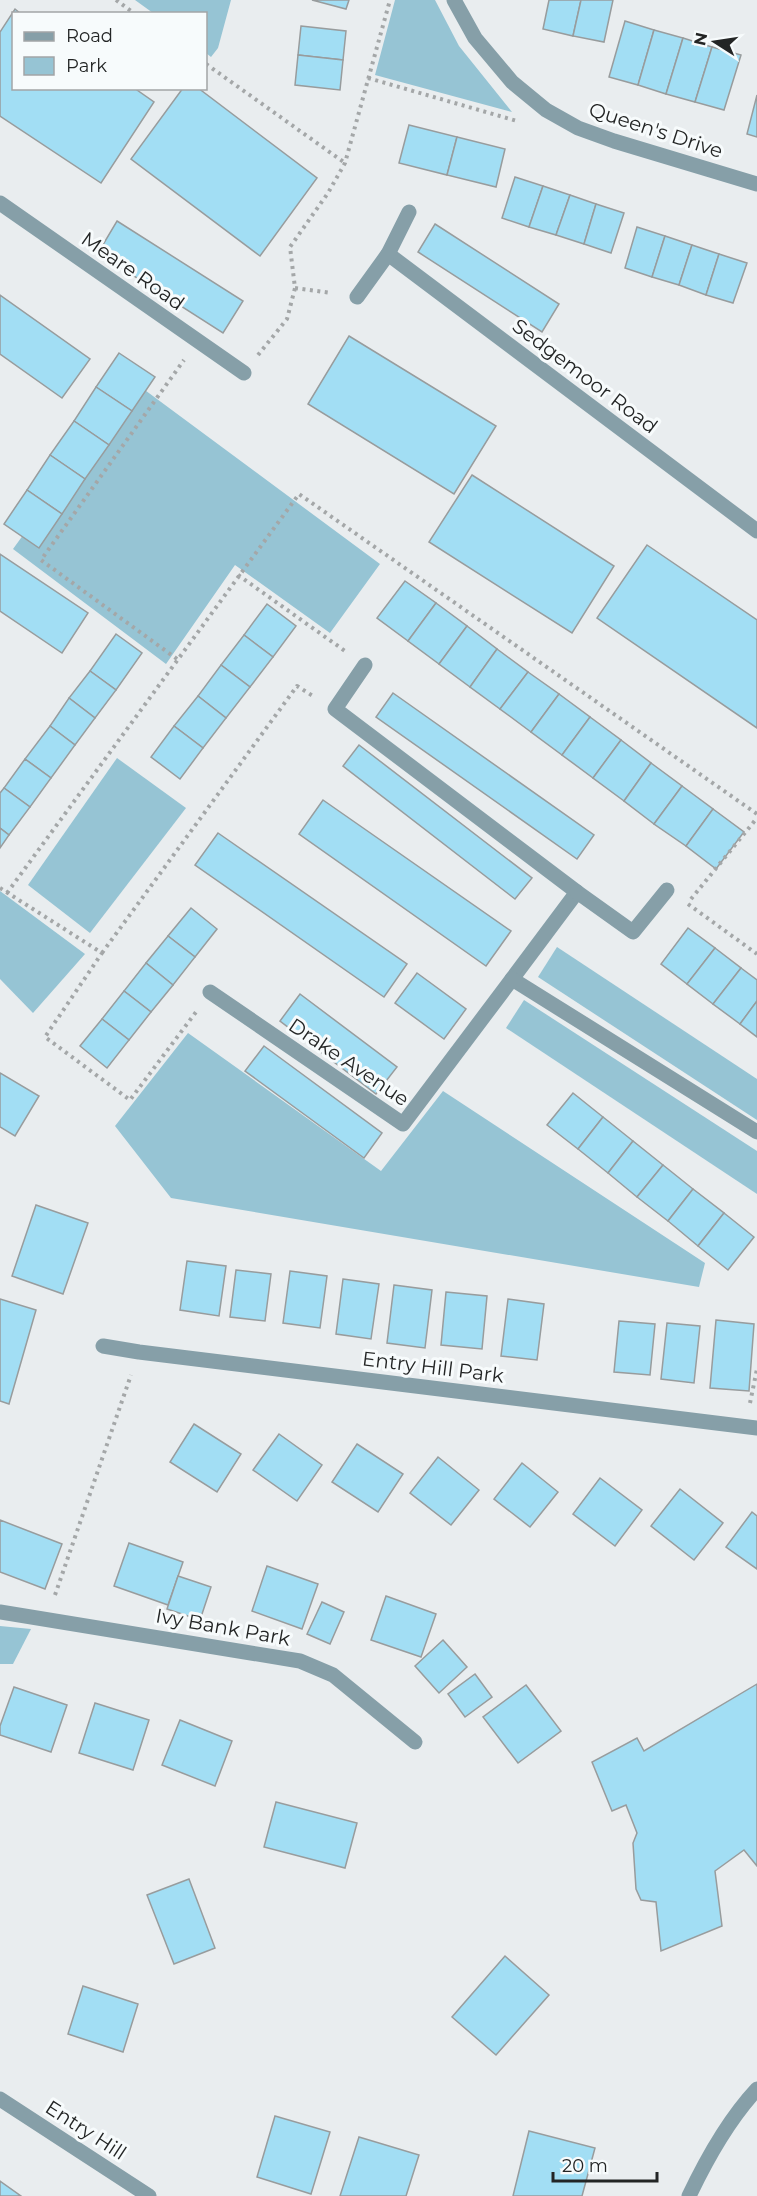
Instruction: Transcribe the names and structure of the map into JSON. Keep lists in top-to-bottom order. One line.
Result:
{"streets":{"street":["Queen's Drive","Meare Road","Sedgemoor Road","Drake Avenue","Entry Hill Park","Ivy Bank Park","Entry Hill"]},"legend":["Road","Park"],"scale_bar":"20 m","north":"left"}
